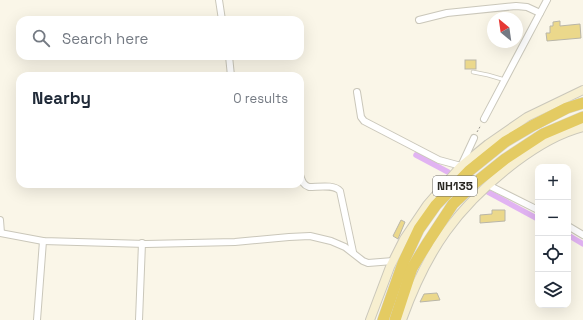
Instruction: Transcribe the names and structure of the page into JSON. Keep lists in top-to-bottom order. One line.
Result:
{"streets":{"highway":["NH135"]},"north":"top left","page":{"search":"Search here","heading":["Nearby","0 results"],"map_buttons":["+","−"]}}
